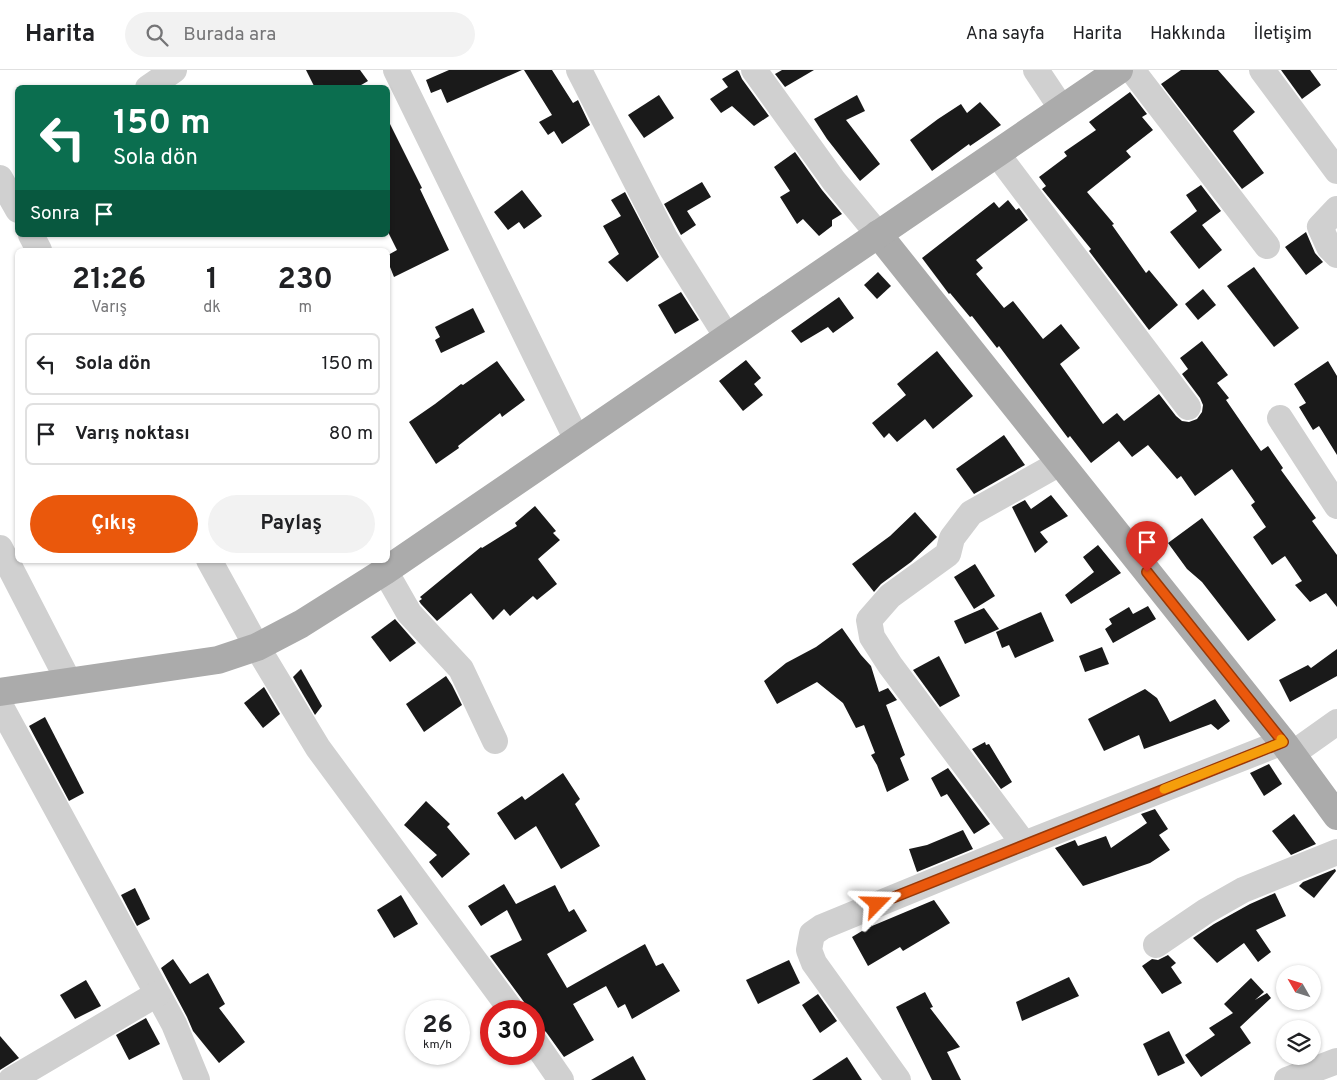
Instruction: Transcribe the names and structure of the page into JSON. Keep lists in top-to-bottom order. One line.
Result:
{"north":"top left","page":{"header":"Harita","search":"Burada ara","nav":["Ana sayfa","Harita","Hakkında","İletişim"],"turn":["150 m","Sola dön"],"then":"Sonra","eta":["21:26","Varış","1","dk","230","m"],"list":[{"name":"Sola dön","value":"150 m"},{"name":"Varış noktası","value":"80 m"}],"buttons":["Çıkış","Paylaş"],"speed":"26 km/h","limit":"30"}}
